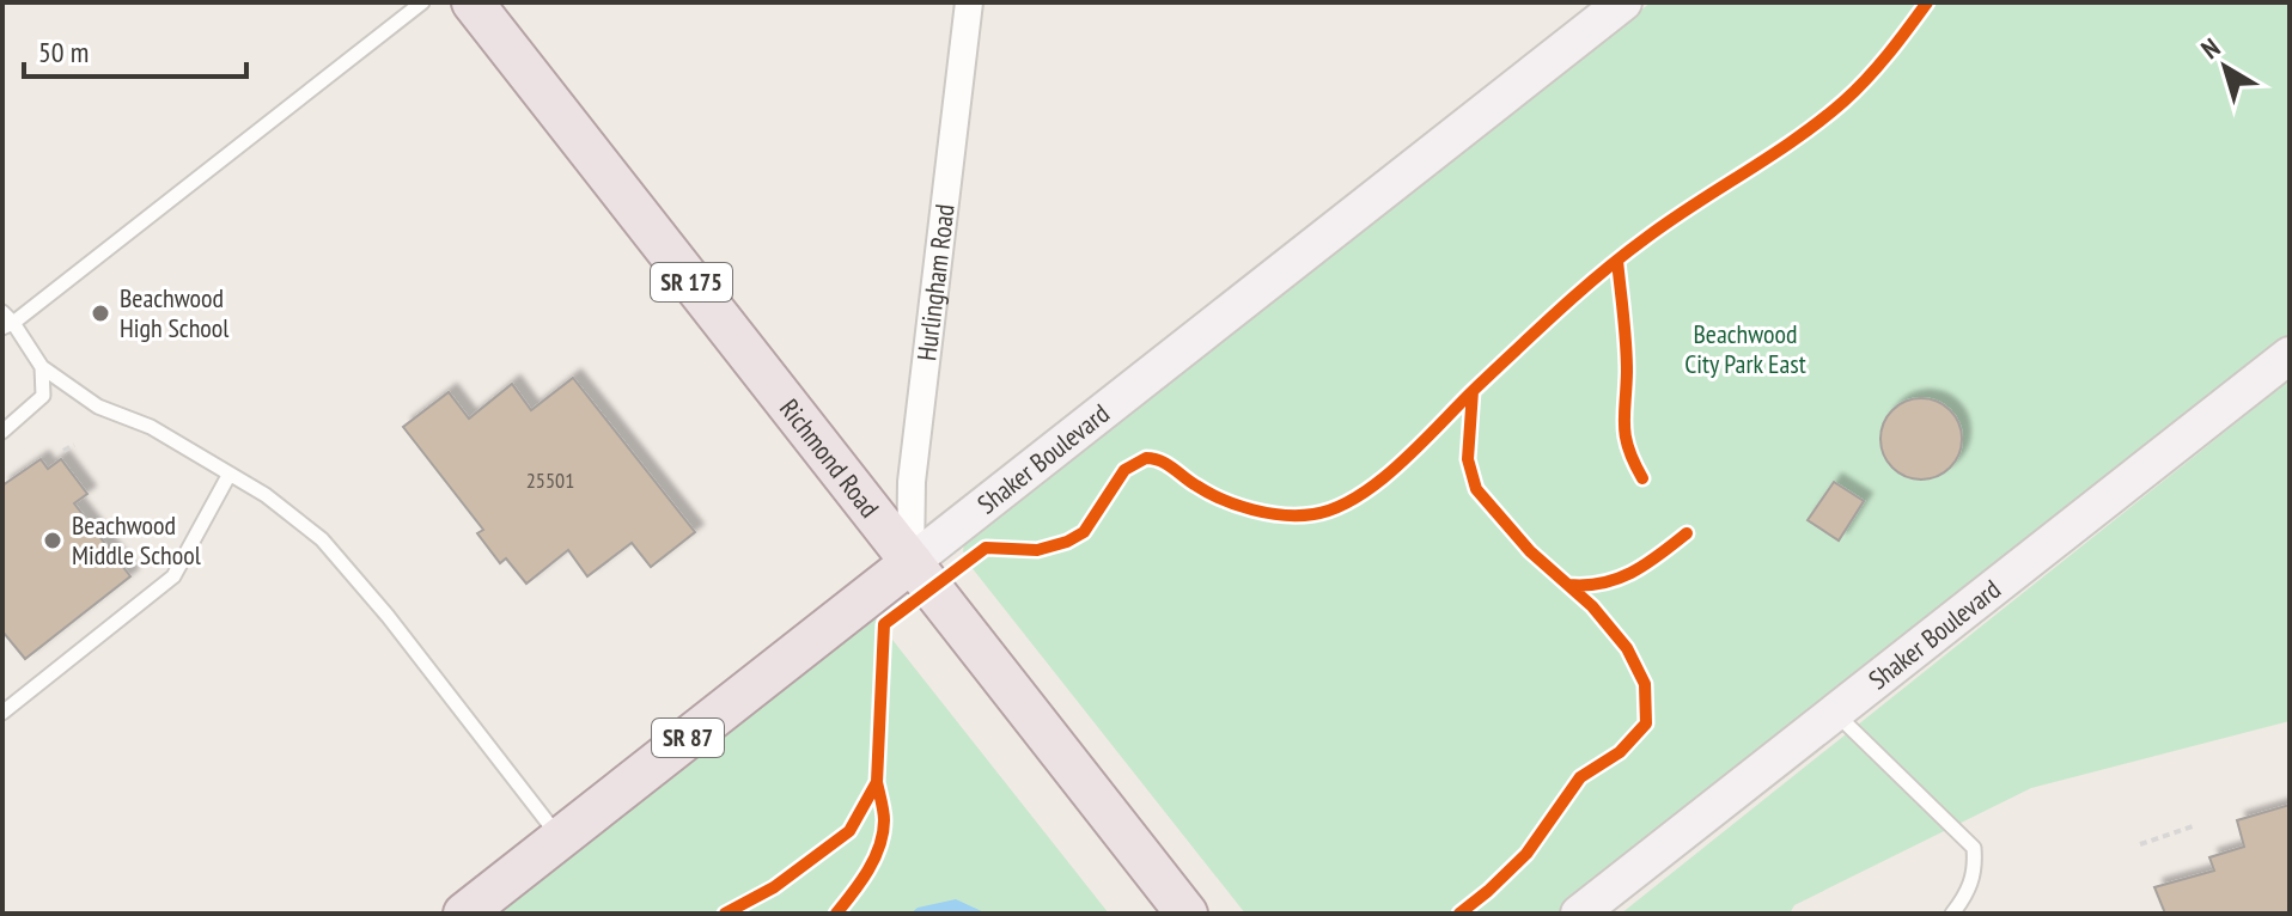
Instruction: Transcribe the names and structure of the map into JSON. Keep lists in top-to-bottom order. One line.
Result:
{"streets":{"main road":["SR 175","Richmond Road","Shaker Boulevard","SR 87"],"street":["Hurlingham Road"]},"crossings":[["Hurlingham Road","Richmond Road"],["Hurlingham Road","Shaker Boulevard"],["Richmond Road","Shaker Boulevard"]],"parks":["Beachwood City Park East"],"places":["Beachwood High School","Beachwood Middle School"],"house_numbers":["25501"],"scale_bar":"50 m","north":"top left"}
